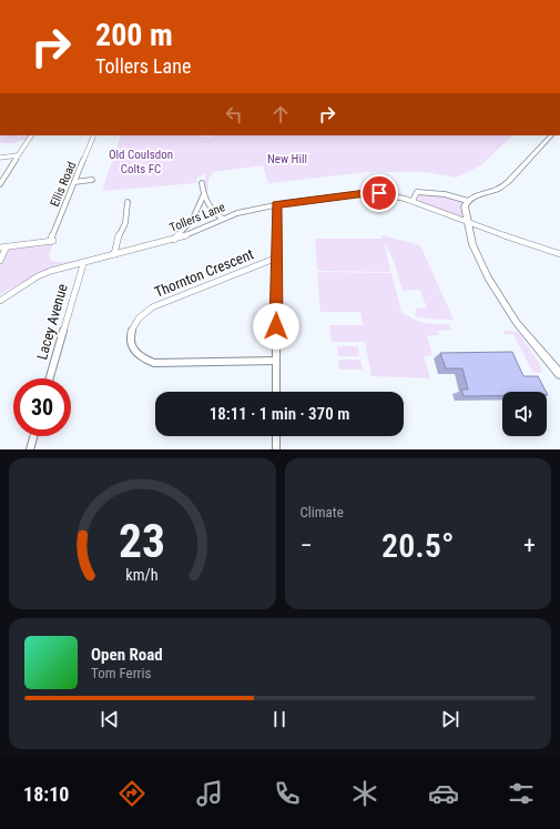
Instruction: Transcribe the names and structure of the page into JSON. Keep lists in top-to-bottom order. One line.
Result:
{"streets":{"street":["Ellis Road","Tollers Lane","Thornton Crescent","Lacey Avenue"]},"crossings":[["Tollers Lane","Lacey Avenue"]],"parks":["Old Coulsdon Colts FC","New Hill"],"page":{"turn":["200 m","Tollers Lane"],"limit":"30","trip":"18:11 · 1 min · 370 m","tile":"Climate","heat":["−","20.5°","+"],"song":["Open Road","Tom Ferris"],"tabs":"18:10","gauge":["23","km/h"]}}
